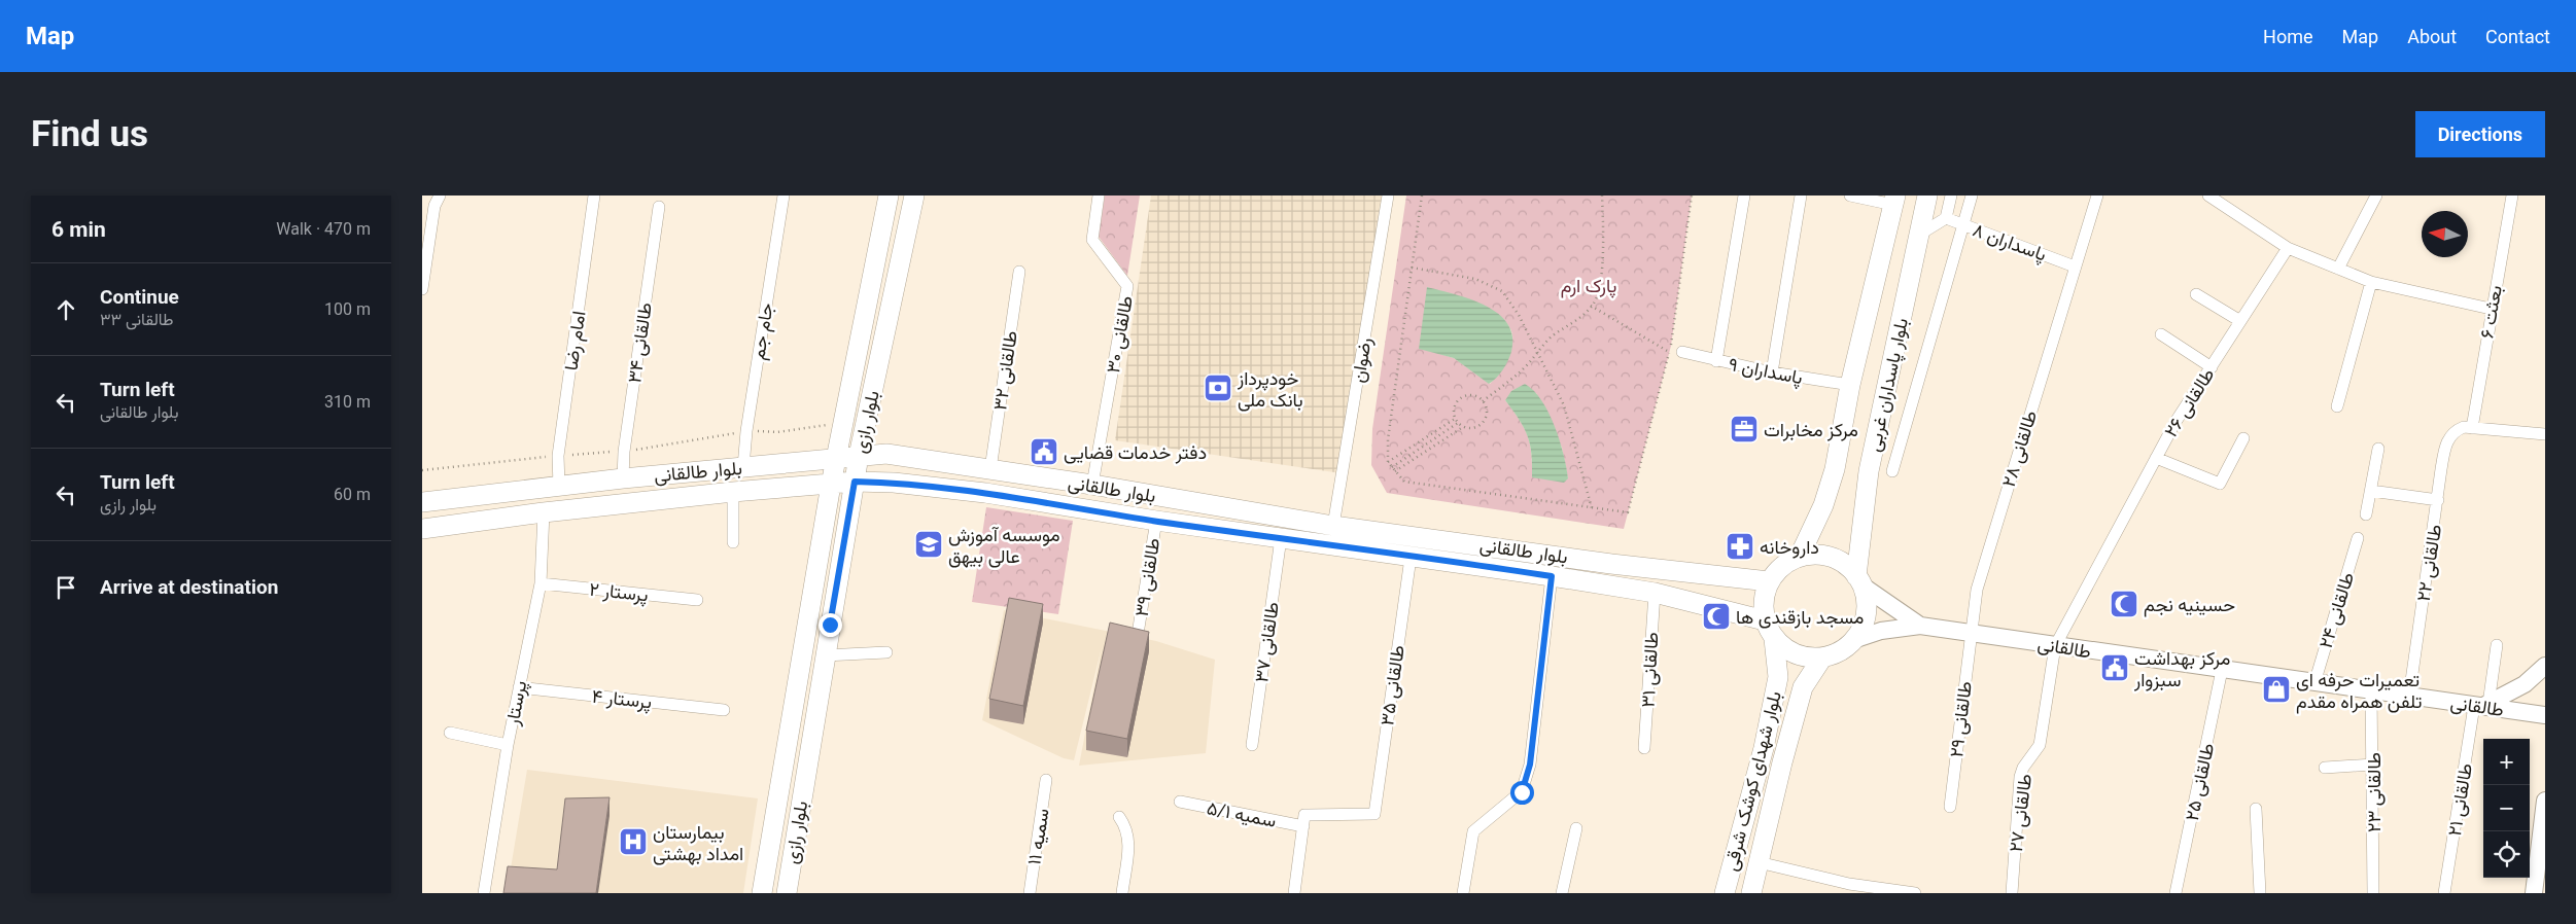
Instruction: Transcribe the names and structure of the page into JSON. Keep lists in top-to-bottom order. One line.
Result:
{"streets":{"main road":["بلوار پاسداران غربی","بلوار رازی","بلوار طالقانی","طالقانی","بلوار شهدای کوشک شرقی"],"street":["پاسداران ۸","بعثت ۶","جام جم","طالقانی ۳۰","امام رضا","طالقانی ۳۴","رضوان","طالقانی ۳۲","پاسداران ۹","طالقانی ۲۶","طالقانی ۲۸","طالقانی ۲۲","طالقانی ۳۹","پرستار ۲","طالقانی ۲۴","طالقانی ۳۷","طالقانی ۳۱","طالقانی ۳۵","پرستار ۴","پرستار","طالقانی ۲۹","طالقانی ۲۵","طالقانی ۲۳","طالقانی ۲۱","طالقانی ۲۷","سمیه ۵/۱","سمیه ۱۱"]},"crossings":[["پاسداران ۸","طالقانی ۲۸"],["بعثت ۶","طالقانی ۲۲"],["جام جم","بلوار طالقانی"],["طالقانی ۳۰","بلوار طالقانی"],["امام رضا","بلوار طالقانی"],["طالقانی ۳۴","بلوار طالقانی"],["رضوان","بلوار طالقانی"],["طالقانی ۳۲","بلوار طالقانی"],["پاسداران ۹","بلوار پاسداران غربی"],["بلوار پاسداران غربی","بلوار طالقانی"],["بلوار پاسداران غربی","بلوار شهدای کوشک شرقی"],["طالقانی ۲۶","طالقانی"],["طالقانی ۲۶","طالقانی ۲۷"],["بلوار رازی","بلوار طالقانی"],["طالقانی ۲۸","طالقانی"],["طالقانی ۲۸","طالقانی ۲۹"],["بلوار طالقانی","طالقانی ۳۹"],["بلوار طالقانی","طالقانی ۳۷"],["بلوار طالقانی","طالقانی ۳۱"],["بلوار طالقانی","طالقانی ۳۵"],["بلوار طالقانی","پرستار"],["بلوار طالقانی","بلوار شهدای کوشک شرقی"],["طالقانی ۲۲","طالقانی"],["پرستار ۲","پرستار"],["طالقانی ۲۴","طالقانی"],["طالقانی","طالقانی ۲۹"],["طالقانی","طالقانی ۲۵"],["طالقانی","طالقانی ۲۳"],["طالقانی","طالقانی ۲۱"],["طالقانی","طالقانی ۲۷"],["طالقانی ۳۵","سمیه ۵/۱"],["پرستار ۴","پرستار"]],"parks":["پارک ارم"],"places":{"bank":["خودپرداز بانک ملی"],"office":["مرکز مخابرات"],"public building":["دفتر خدمات قضایی","مرکز بهداشت سبزوار"],"school or university":["موسسه آموزش عالی بیهق"],"pharmacy":["داروخانه"],"mosque":["حسینیه نجم","مسجد بازقندی ها"],"shop":["تعمیرات حرفه ای تلفن همراه مقدم"],"hospital":["بیمارستان امداد بهشتی"]},"north":"left","page":{"header":"Map","nav":["Home","Map","About","Contact"],"buttons":"Directions","title":"Find us","heading":["6 min","Walk · 470 m"],"list":[["Continue","طالقانی ۳۳","100 m"],["Turn left","بلوار طالقانی","310 m"],["Turn left","بلوار رازی","60 m"],"Arrive at destination"],"map_buttons":["+","−"]}}
